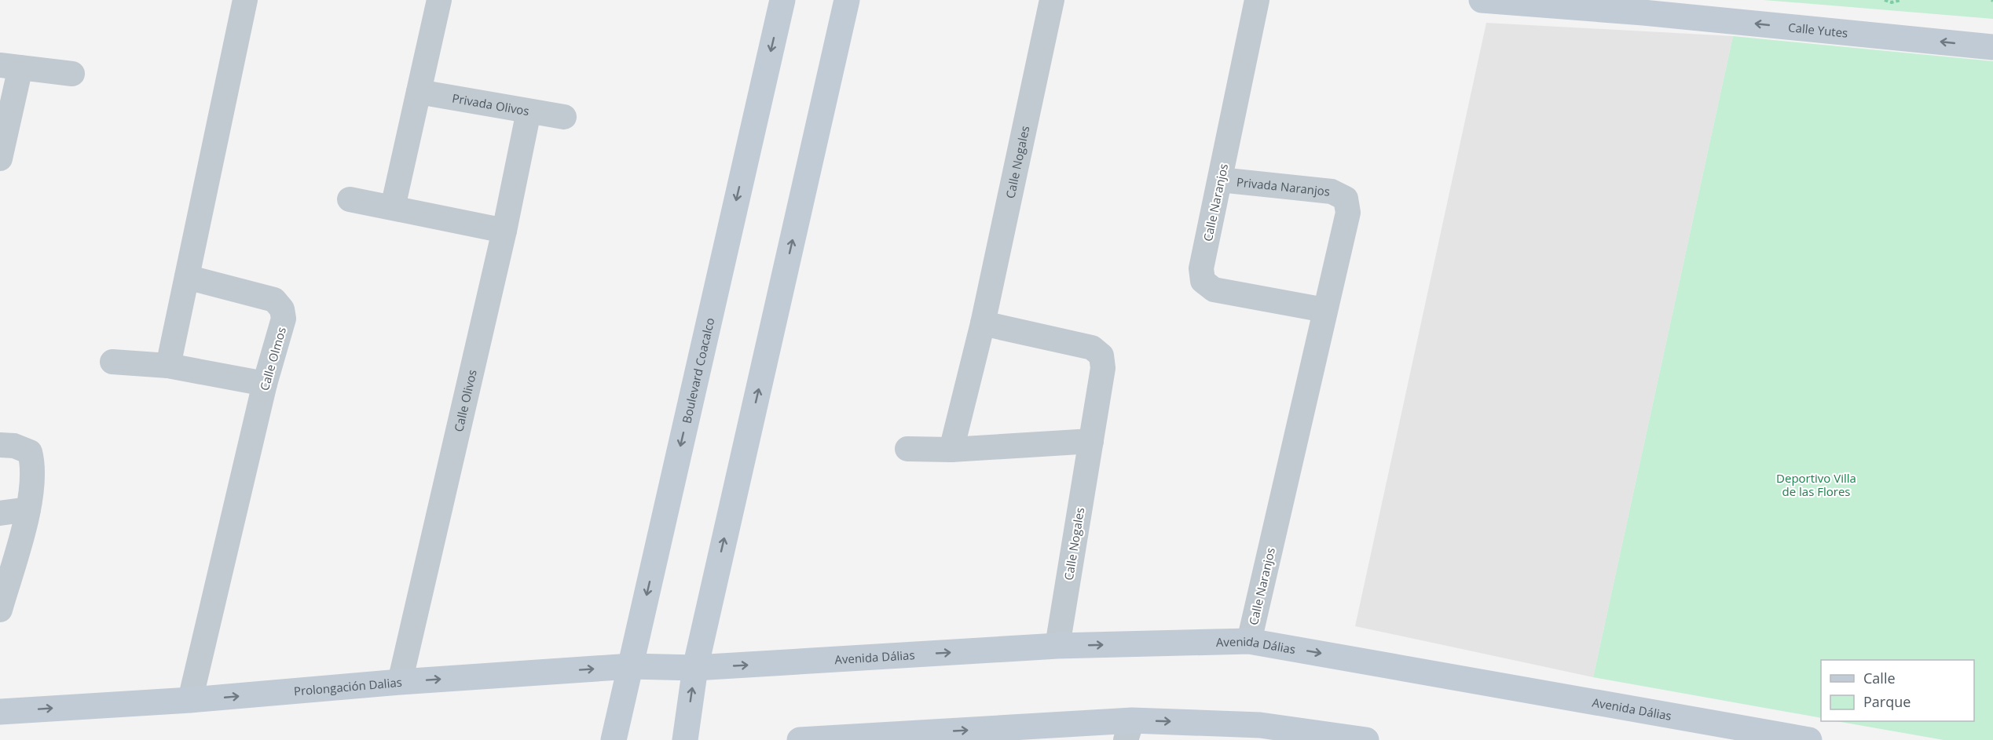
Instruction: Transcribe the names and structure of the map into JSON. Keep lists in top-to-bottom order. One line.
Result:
{"streets":{"main road":["Calle Yutes","Boulevard Coacalco","Avenida Dálias","Prolongación Dalias"],"street":["Privada Olivos","Calle Nogales","Privada Naranjos","Calle Naranjos","Calle Olmos","Calle Olivos"]},"crossings":[["Privada Olivos","Calle Olivos"],["Calle Nogales","Avenida Dálias"],["Privada Naranjos","Calle Naranjos"],["Calle Naranjos","Avenida Dálias"],["Calle Olmos","Prolongación Dalias"],["Boulevard Coacalco","Prolongación Dalias"],["Calle Olivos","Prolongación Dalias"],["Avenida Dálias","Prolongación Dalias"]],"one_way":["Calle Yutes","Prolongación Dalias"],"parks":["Deportivo Villa de las Flores"],"legend":["Calle","Parque"]}
